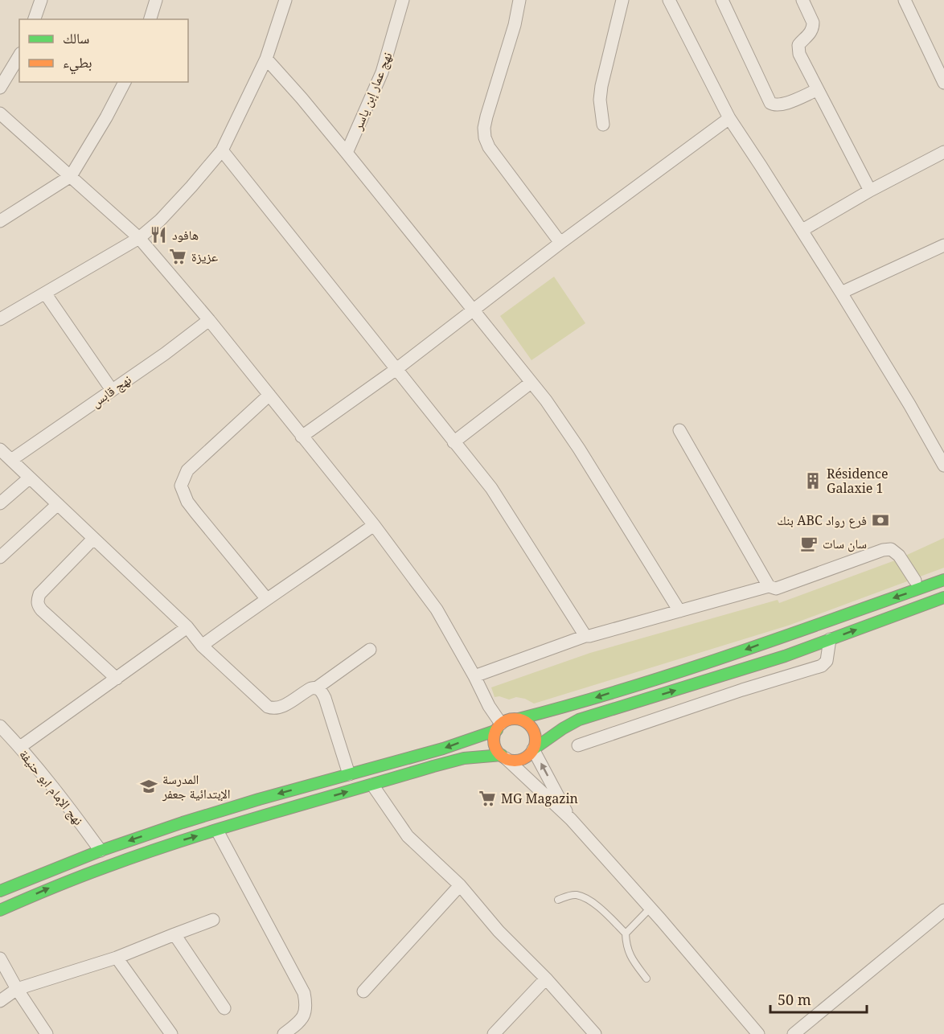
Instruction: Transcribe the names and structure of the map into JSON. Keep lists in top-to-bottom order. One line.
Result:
{"streets":{"street":["نهج عمار إبن ياسر","نهج قابس","نهج الإمام ابو حنيفة"]},"places":{"restaurant":["هافود"],"supermarket":["عزيزة","MG Magazin"],"building":["Résidence Galaxie 1"],"bank":["بنك ABC فرع رواد"],"cafe":["سان سات"],"school or university":["المدرسة الإبتدائية جعفر"]},"legend":["سالك","بطيء"],"scale_bar":"50 m"}
